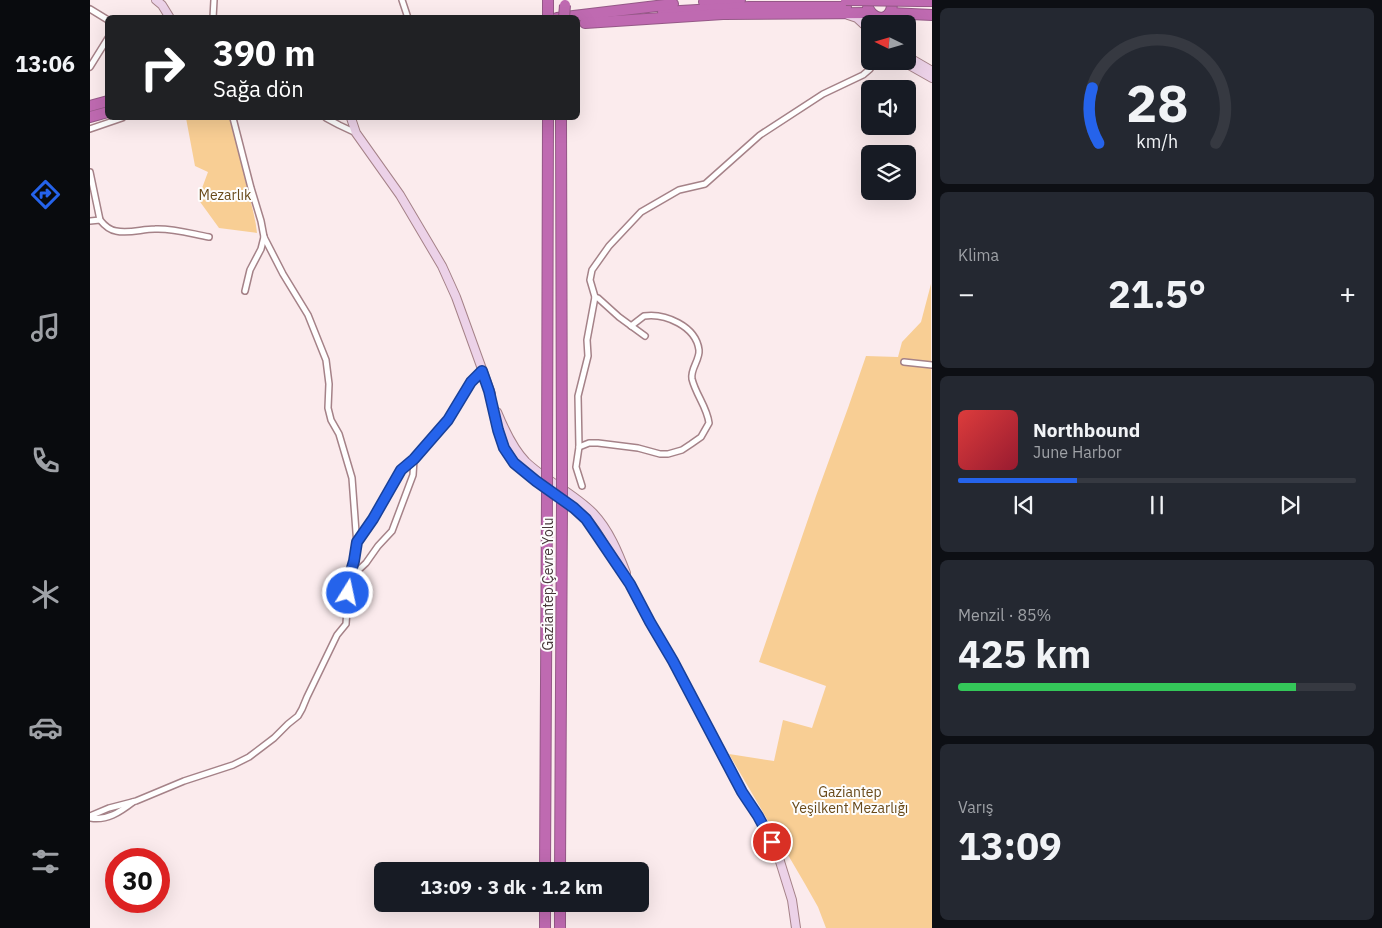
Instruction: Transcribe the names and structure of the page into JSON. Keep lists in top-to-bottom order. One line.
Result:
{"streets":{"highway":["Gaziantep Çevre Yolu"]},"parks":["Mezarlık","Gaziantep Yeşilkent Mezarlığı"],"north":"left","page":{"tabs":"13:06","turn":["390 m","Sağa dön"],"tile":["Klima",["Menzil · 85%","425 km"],["Varış","13:09"]],"heat":["−","21.5°","+"],"song":["Northbound","June Harbor"],"limit":"30","trip":"13:09 · 3 dk · 1.2 km","gauge":["28","km/h"]}}
